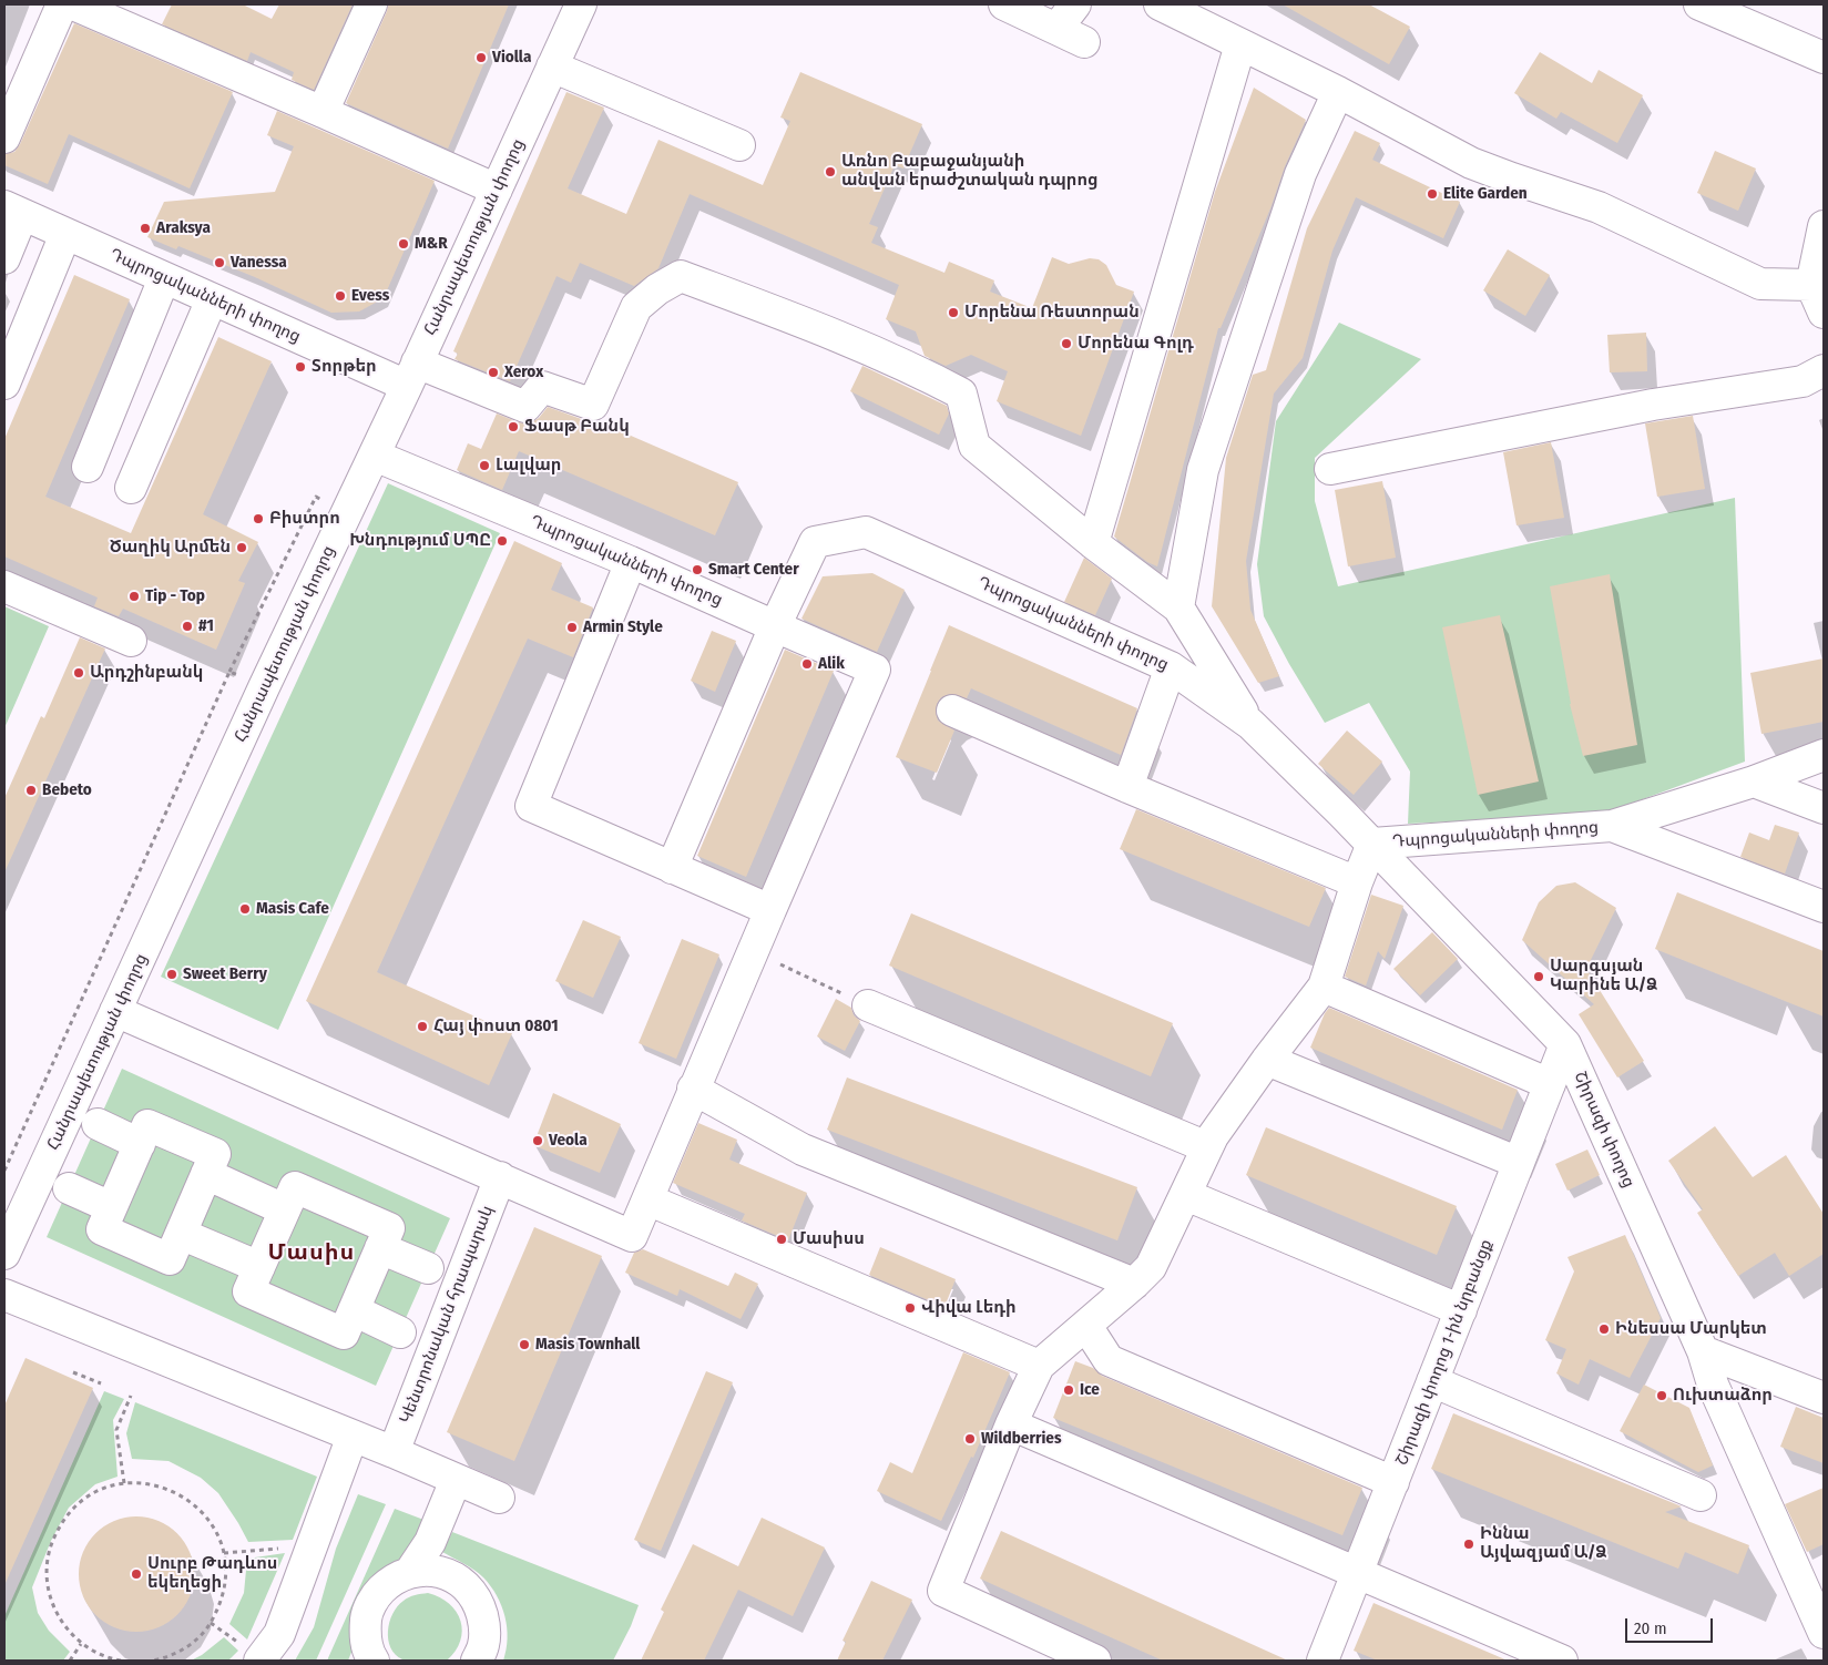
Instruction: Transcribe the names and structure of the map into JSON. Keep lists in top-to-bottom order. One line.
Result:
{"streets":{"street":["Հանրապետության փողոց","Դպրոցականների փողոց","Շիրազի փողոց","Կենտրոնական հրապարակ","Շիրազի փողոց 1-ին նրբանցք"]},"crossings":[["Հանրապետության փողոց","Դպրոցականների փողոց"],["Դպրոցականների փողոց","Շիրազի փողոց"],["Շիրազի փողոց","Շիրազի փողոց 1-ին նրբանցք"]],"districts":["Մասիս"],"places":["Violla","Առնո Բաբաջանյանի անվան երաժշտական դպրոց","Elite Garden","Araksya","M&R","Vanessa","Evess","Մորենա Ռեստորան","Մորենա Գոլդ","Տորթեր","Xerox","Ֆասթ Բանկ","Լալվար","Բիստրո","Խնդությում ՍՊԸ","Ծաղիկ Արմեն","Smart Center","Tip - Top","#1","Armin Style","Alik","Արդշինբանկ","Bebeto","Masis Cafe","Sweet Berry","Սարգսյան Կարինե Ա/Ձ","Հայ փոստ 0801","Veola","Մասիսս","Վիվա Լեդի","Ինեսսա Մարկետ","Masis Townhall","Ice","Ուխտաձոր","Wildberries","Իննա Այվազյամ Ա/Ձ","Սուրբ Թադևոս եկեղեցի"],"scale_bar":"20 m"}
